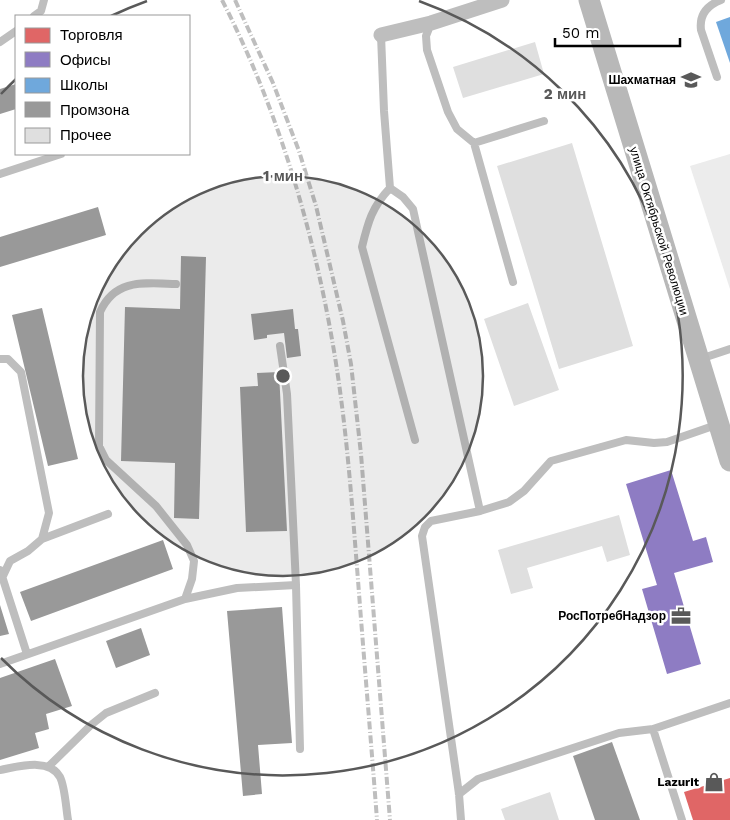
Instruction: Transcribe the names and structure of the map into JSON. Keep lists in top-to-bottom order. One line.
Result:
{"streets":{"street":["улица Октябрьской Революции"]},"places":{"school or university":["Шахматная"],"office":["РосПотребНадзор"],"shop":["Lazurit"]},"legend":["Торговля","Офисы","Школы","Промзона","Прочее"],"scale_bar":"50 m","rings":["2 мин","1 мин"]}
